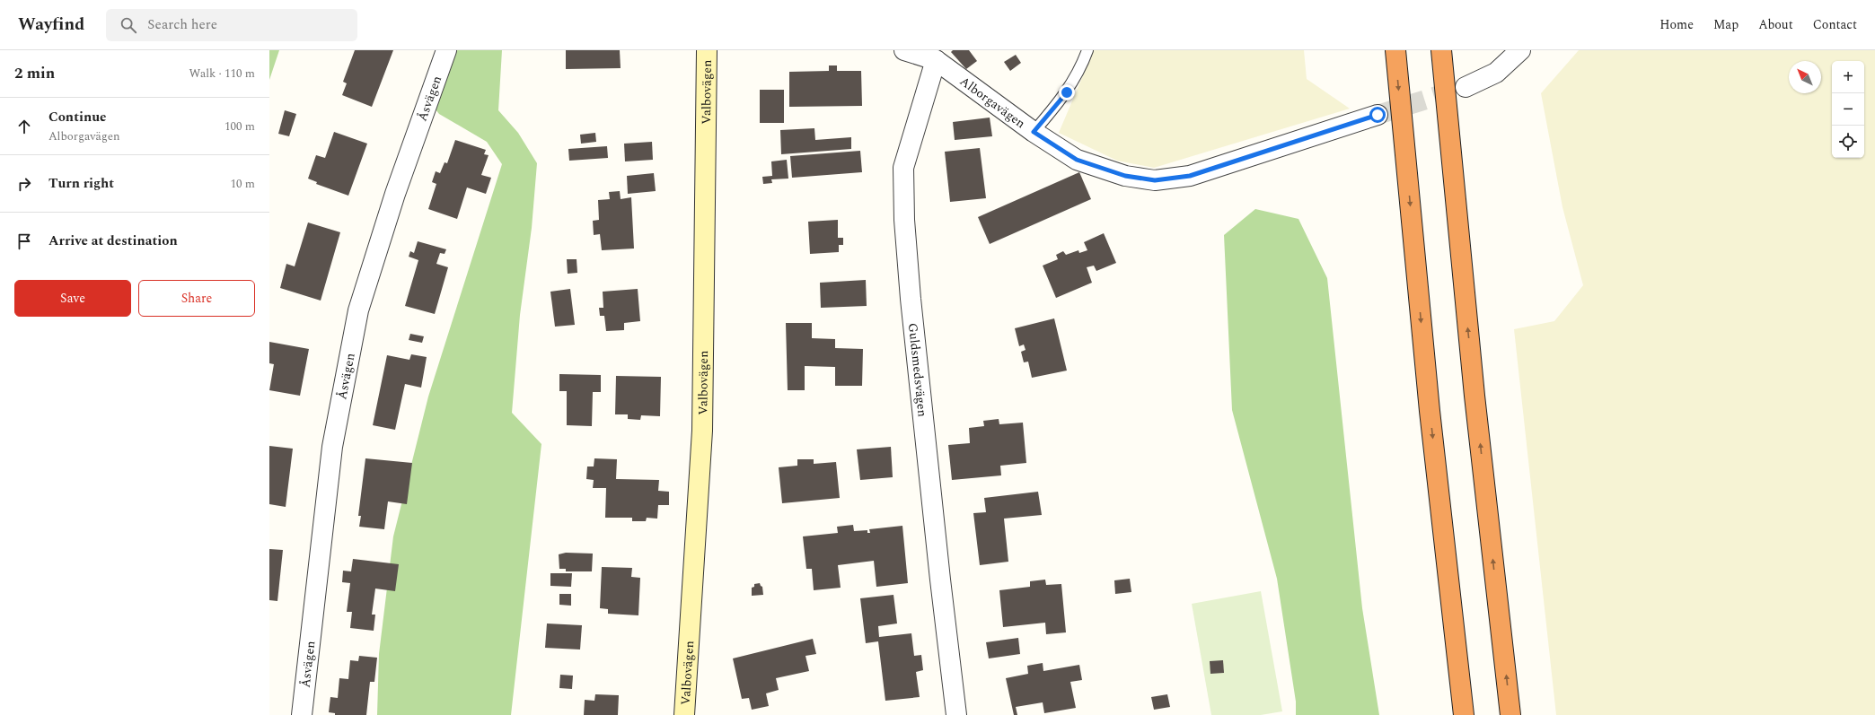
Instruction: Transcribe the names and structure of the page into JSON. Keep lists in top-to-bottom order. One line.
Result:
{"streets":{"main road":["Valbovägen"],"street":["Åsvägen","Alborgavägen","Guldsmedsvägen"]},"crossings":[["Alborgavägen","Guldsmedsvägen"]],"north":"top left","page":{"header":"Wayfind","search":"Search here","nav":["Home","Map","About","Contact"],"heading":["2 min","Walk · 110 m"],"map_buttons":["+","−"],"list":[["Continue","Alborgavägen","100 m"],["Turn right","10 m"],"Arrive at destination"],"buttons":["Save","Share"]}}
